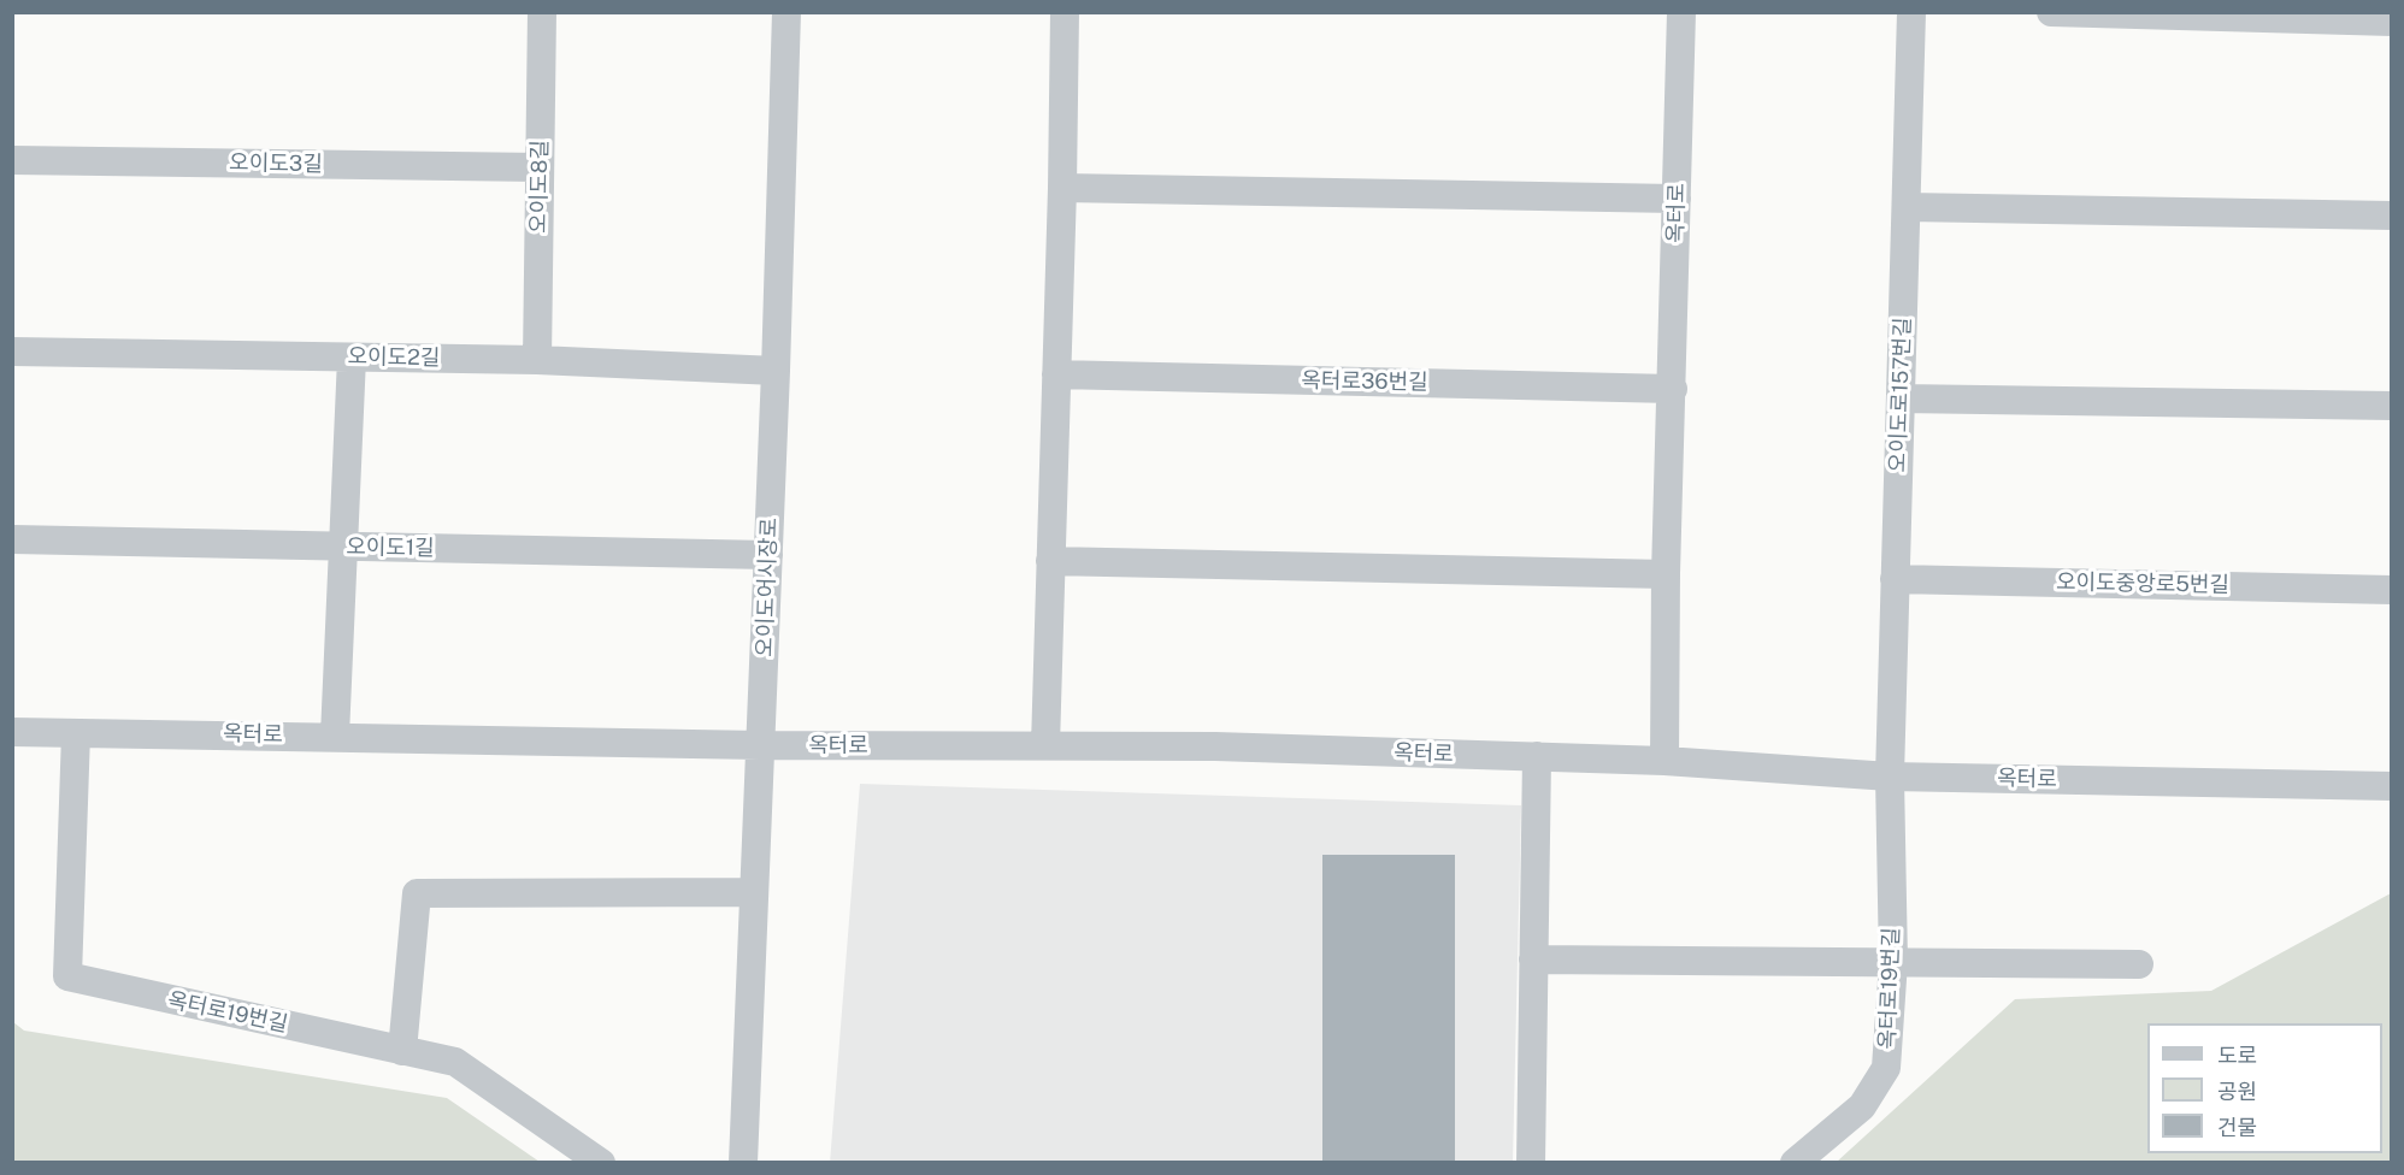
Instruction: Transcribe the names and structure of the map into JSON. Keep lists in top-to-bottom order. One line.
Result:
{"streets":{"street":["오이도3길","오이도8길","옥터로","오이도2길","옥터로36번길","오이도로157번길","오이도1길","오이도중앙로5번길","오이도어시장로","옥터로19번길"]},"crossings":[["오이도3길","오이도8길"],["오이도8길","오이도2길"],["옥터로","옥터로36번길"],["옥터로","오이도로157번길"],["옥터로","오이도어시장로"],["옥터로","옥터로19번길"],["오이도2길","오이도어시장로"],["오이도로157번길","오이도중앙로5번길"],["오이도로157번길","옥터로19번길"],["오이도1길","오이도어시장로"]],"legend":["도로","공원","건물"]}
